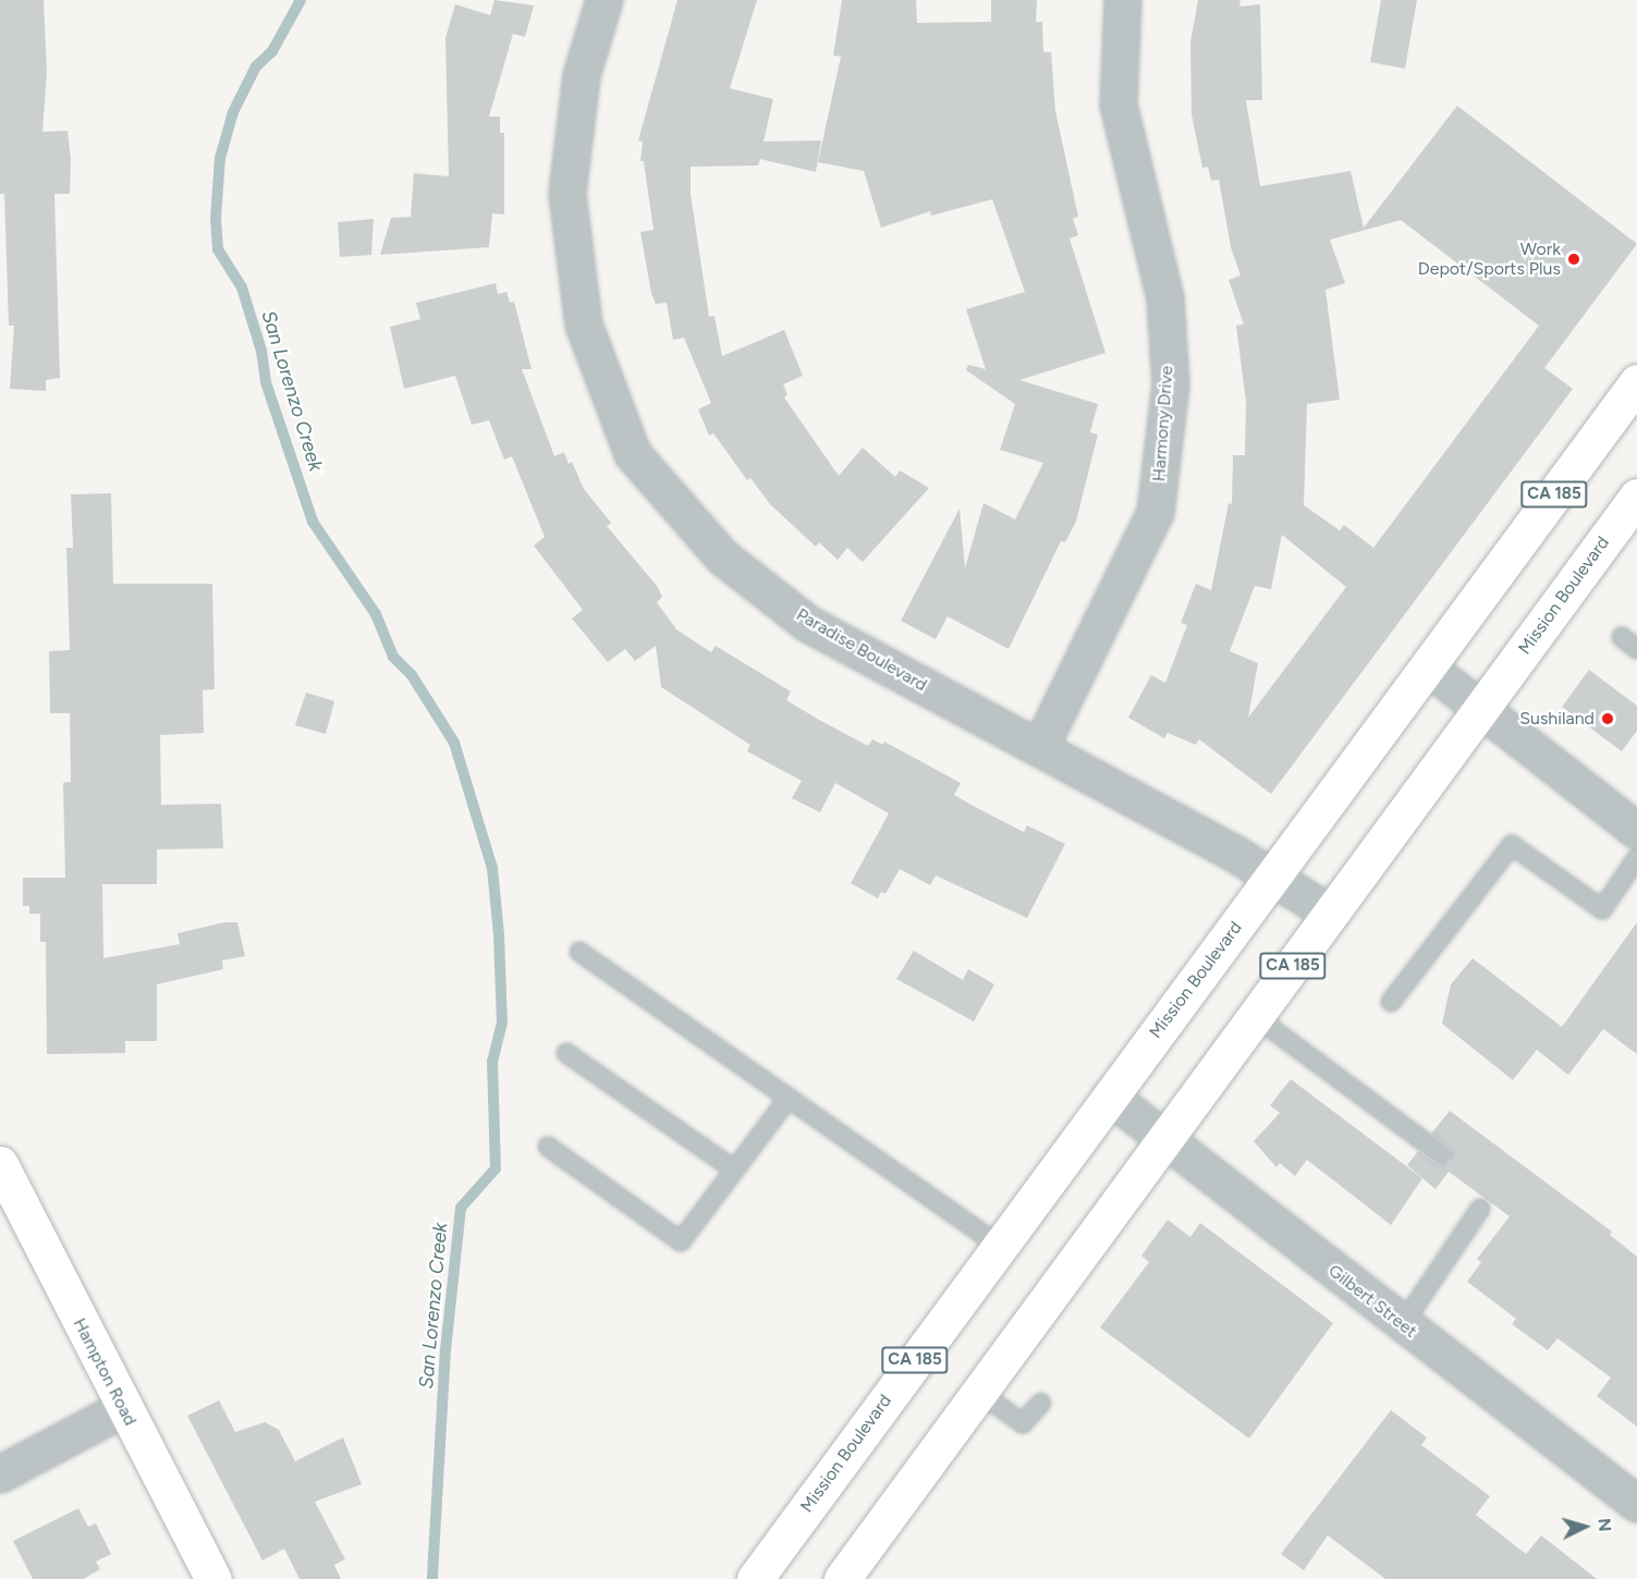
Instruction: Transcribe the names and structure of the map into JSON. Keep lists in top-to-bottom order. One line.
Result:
{"streets":{"main road":["CA 185","Mission Boulevard","Hampton Road"],"street":["Harmony Drive","Paradise Boulevard","Gilbert Street"]},"crossings":[["Harmony Drive","Paradise Boulevard"],["Mission Boulevard","Paradise Boulevard"],["Mission Boulevard","Gilbert Street"]],"water":["San Lorenzo Creek"],"places":["Work Depot/Sports Plus","Sushiland"],"north":"right"}
